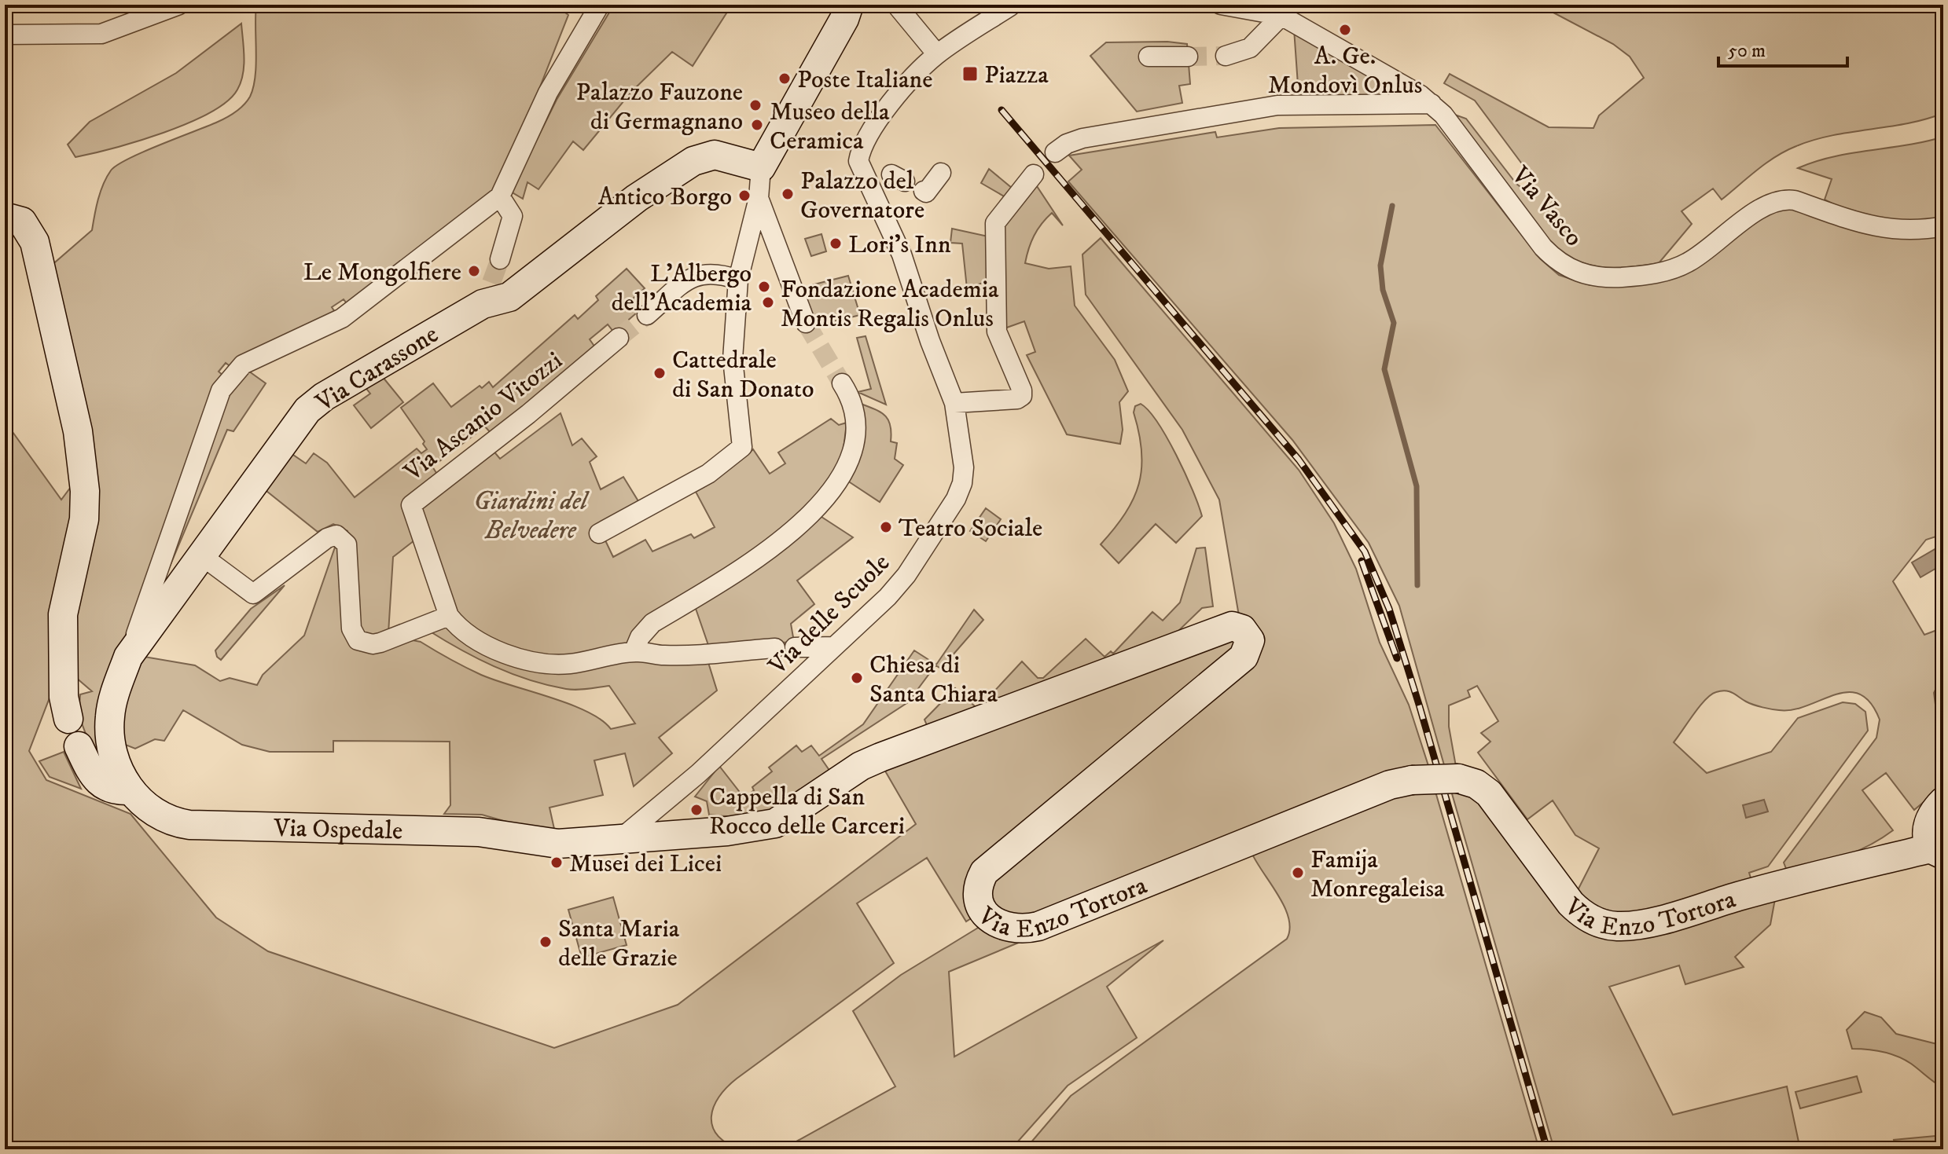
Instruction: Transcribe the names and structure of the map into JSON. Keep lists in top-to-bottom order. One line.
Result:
{"streets":{"street":["Via Vasco","Via Carassone","Via Ascanio Vitozzi","Via delle Scuole","Via Ospedale","Via Enzo Tortora"]},"crossings":[["Via Carassone","Via Ospedale"],["Via delle Scuole","Via Ospedale"],["Via Ospedale","Via Enzo Tortora"]],"parks":["Giardini del Belvedere"],"places":{"other":["A. Ge. Mondovì Onlus","Poste Italiane","Palazzo Fauzone di Germagnano","Museo della Ceramica","Palazzo del Governatore","Antico Borgo","Lori's Inn","Le Mongolfiere","L'Albergo dell'Academia","Fondazione Academia Montis Regalis Onlus","Cattedrale di San Donato","Teatro Sociale","Chiesa di Santa Chiara","Cappella di San Rocco delle Carceri","Musei dei Licei","Famija Monregaleisa","Santa Maria delle Grazie"],"transit":["Piazza"]},"scale_bar":"50 m"}
